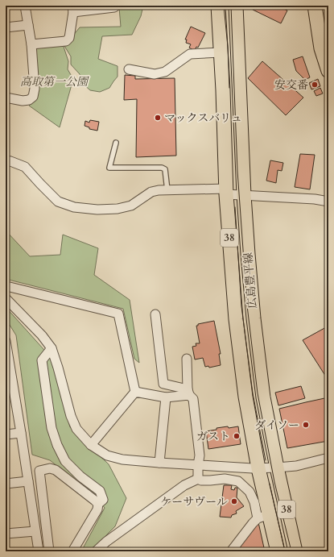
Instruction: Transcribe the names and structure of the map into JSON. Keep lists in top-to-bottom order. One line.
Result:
{"streets":{"main road":["38","広島豊平線"]},"parks":["高取第一公園"],"places":["安交番","マックスバリュ","ダイソー","ガスト","ケーサヴール"]}
